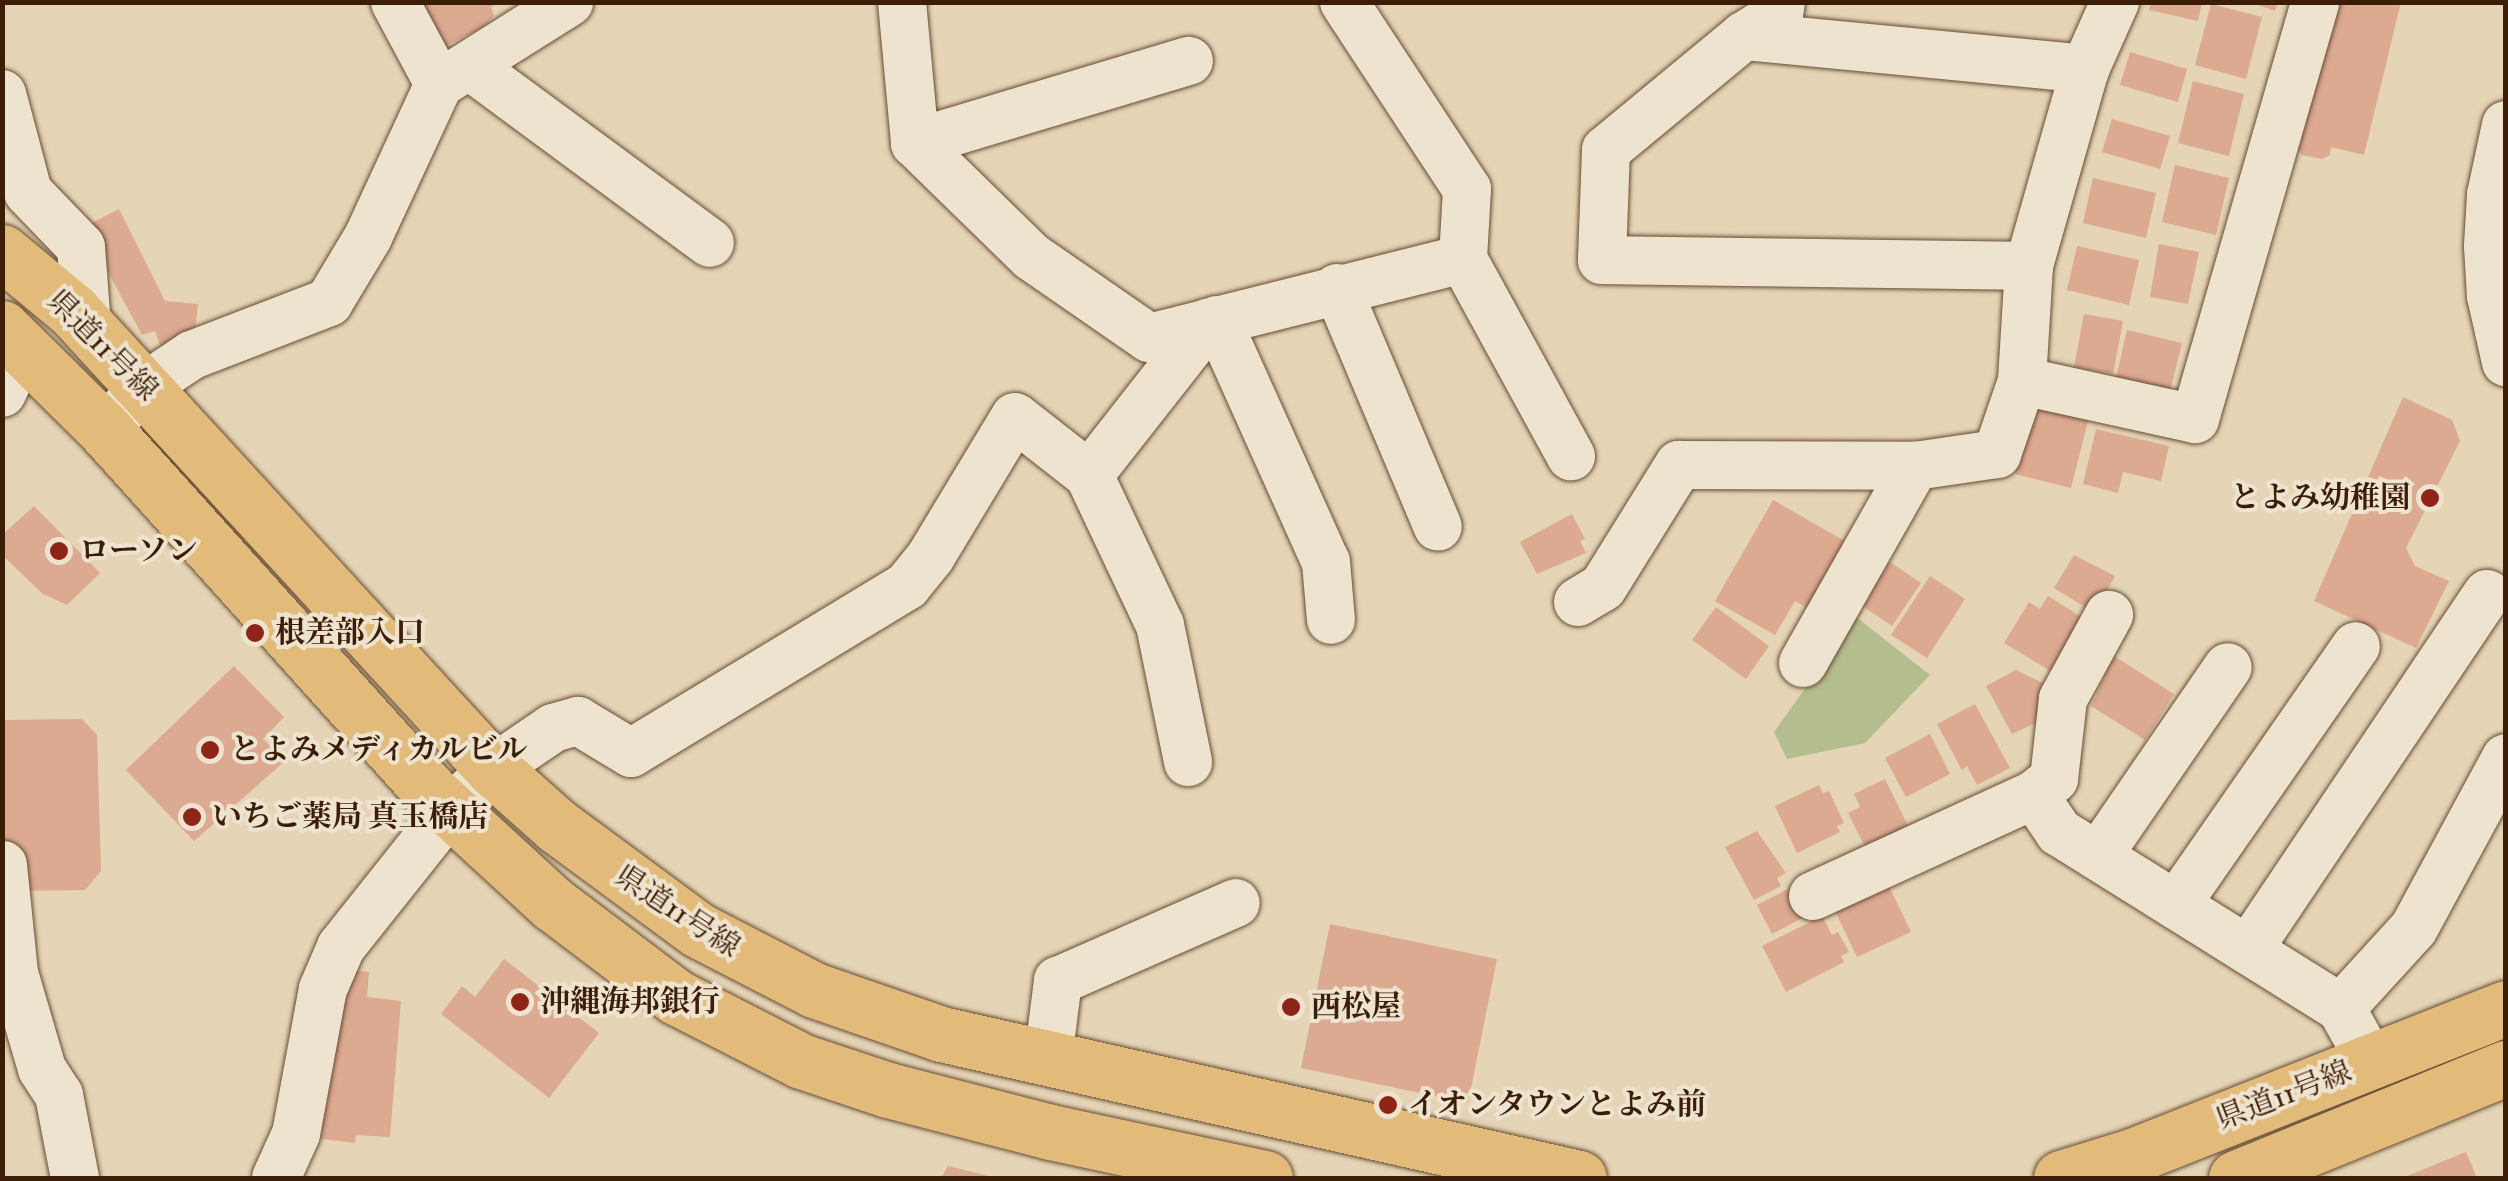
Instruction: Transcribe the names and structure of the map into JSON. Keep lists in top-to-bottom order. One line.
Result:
{"streets":{"main road":["県道11号線"]},"places":["とよみ幼稚園","ローソン","根差部入口","とよみメディカルビル","いちご薬局 真玉橋店","沖縄海邦銀行","西松屋","イオンタウンとよみ前"]}
